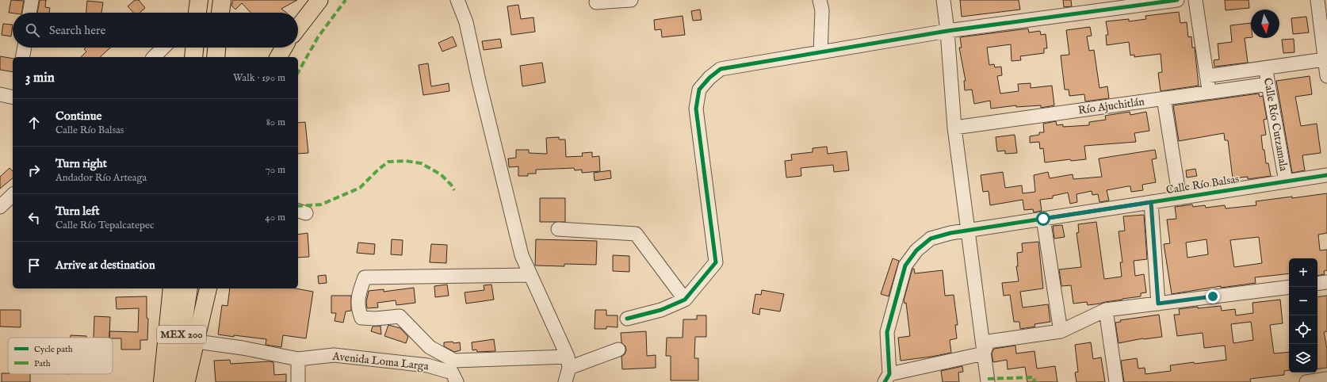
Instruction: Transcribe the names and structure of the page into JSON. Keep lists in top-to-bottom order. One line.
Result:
{"streets":{"highway":["MEX 200"],"street":["Río Ajuchitlán","Calle Río Cutzamala","Calle Río Balsas","Avenida Loma Larga"]},"crossings":[["Río Ajuchitlán","Calle Río Cutzamala"],["Calle Río Cutzamala","Calle Río Balsas"]],"legend":["Cycle path","Path"],"north":"bottom","page":{"search":"Search here","heading":["3 min","Walk · 190 m"],"list":[["Continue","Calle Río Balsas","80 m"],["Turn right","Andador Río Arteaga","70 m"],["Turn left","Calle Río Tepalcatepec","40 m"],"Arrive at destination"],"map_buttons":["+","−"]}}
